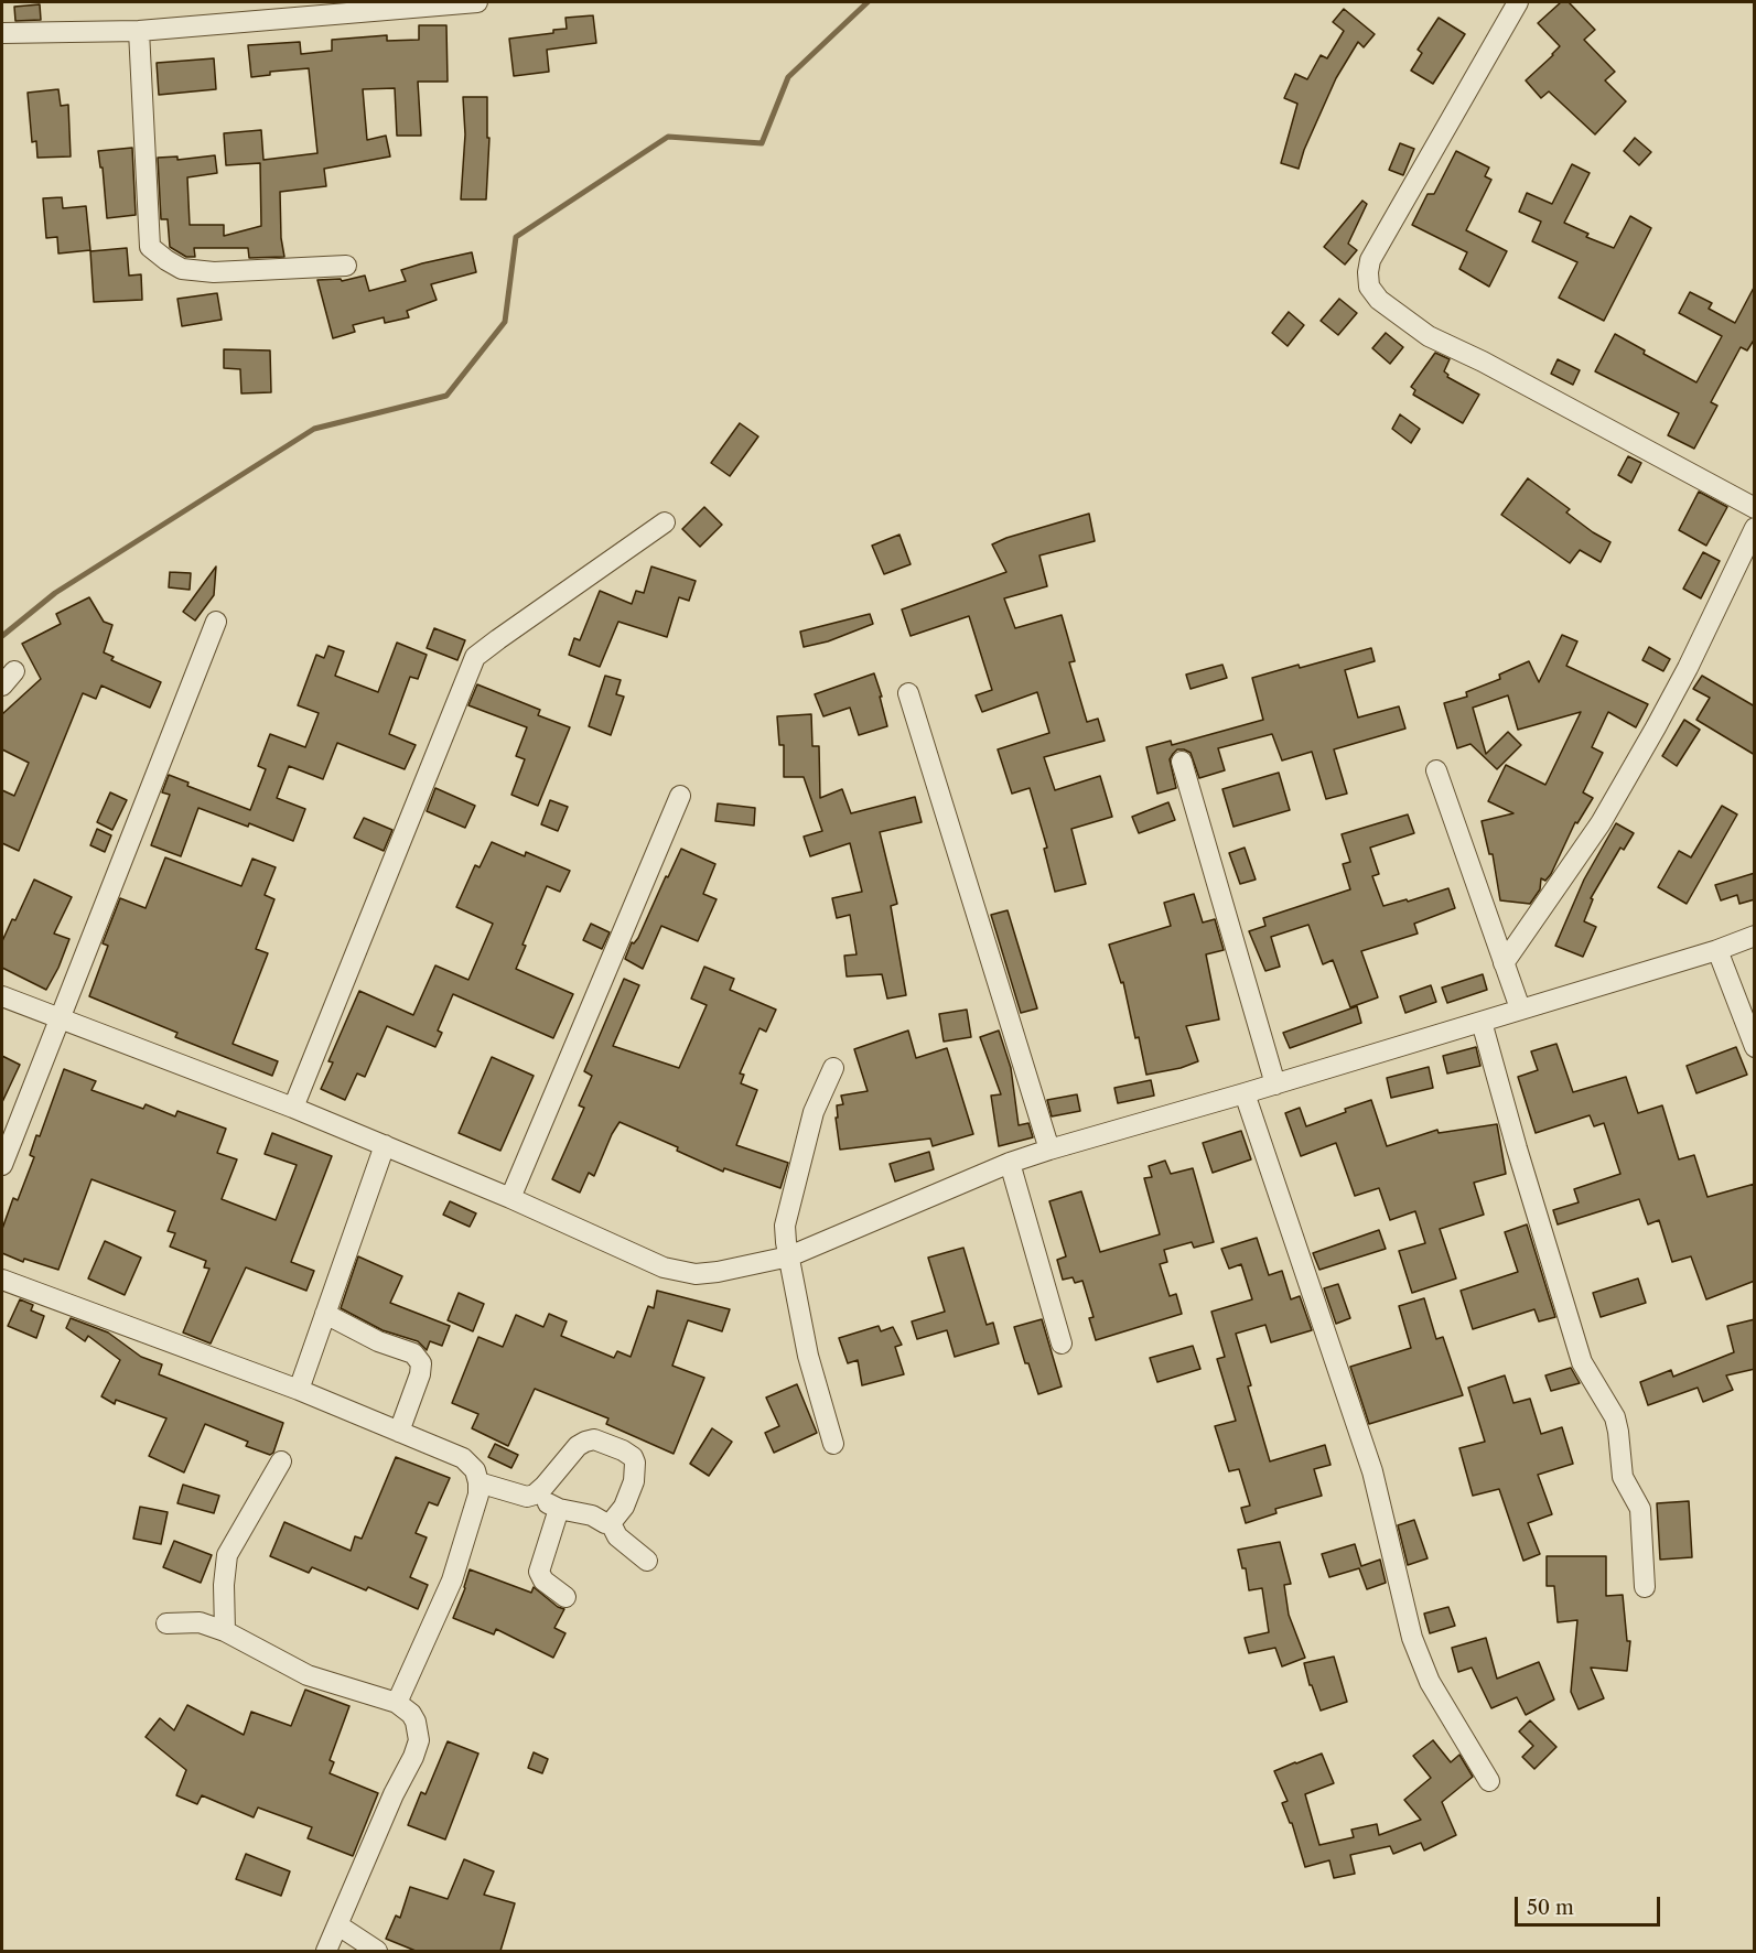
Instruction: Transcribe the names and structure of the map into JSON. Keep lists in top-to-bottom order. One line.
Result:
{"scale_bar":"50 m"}
